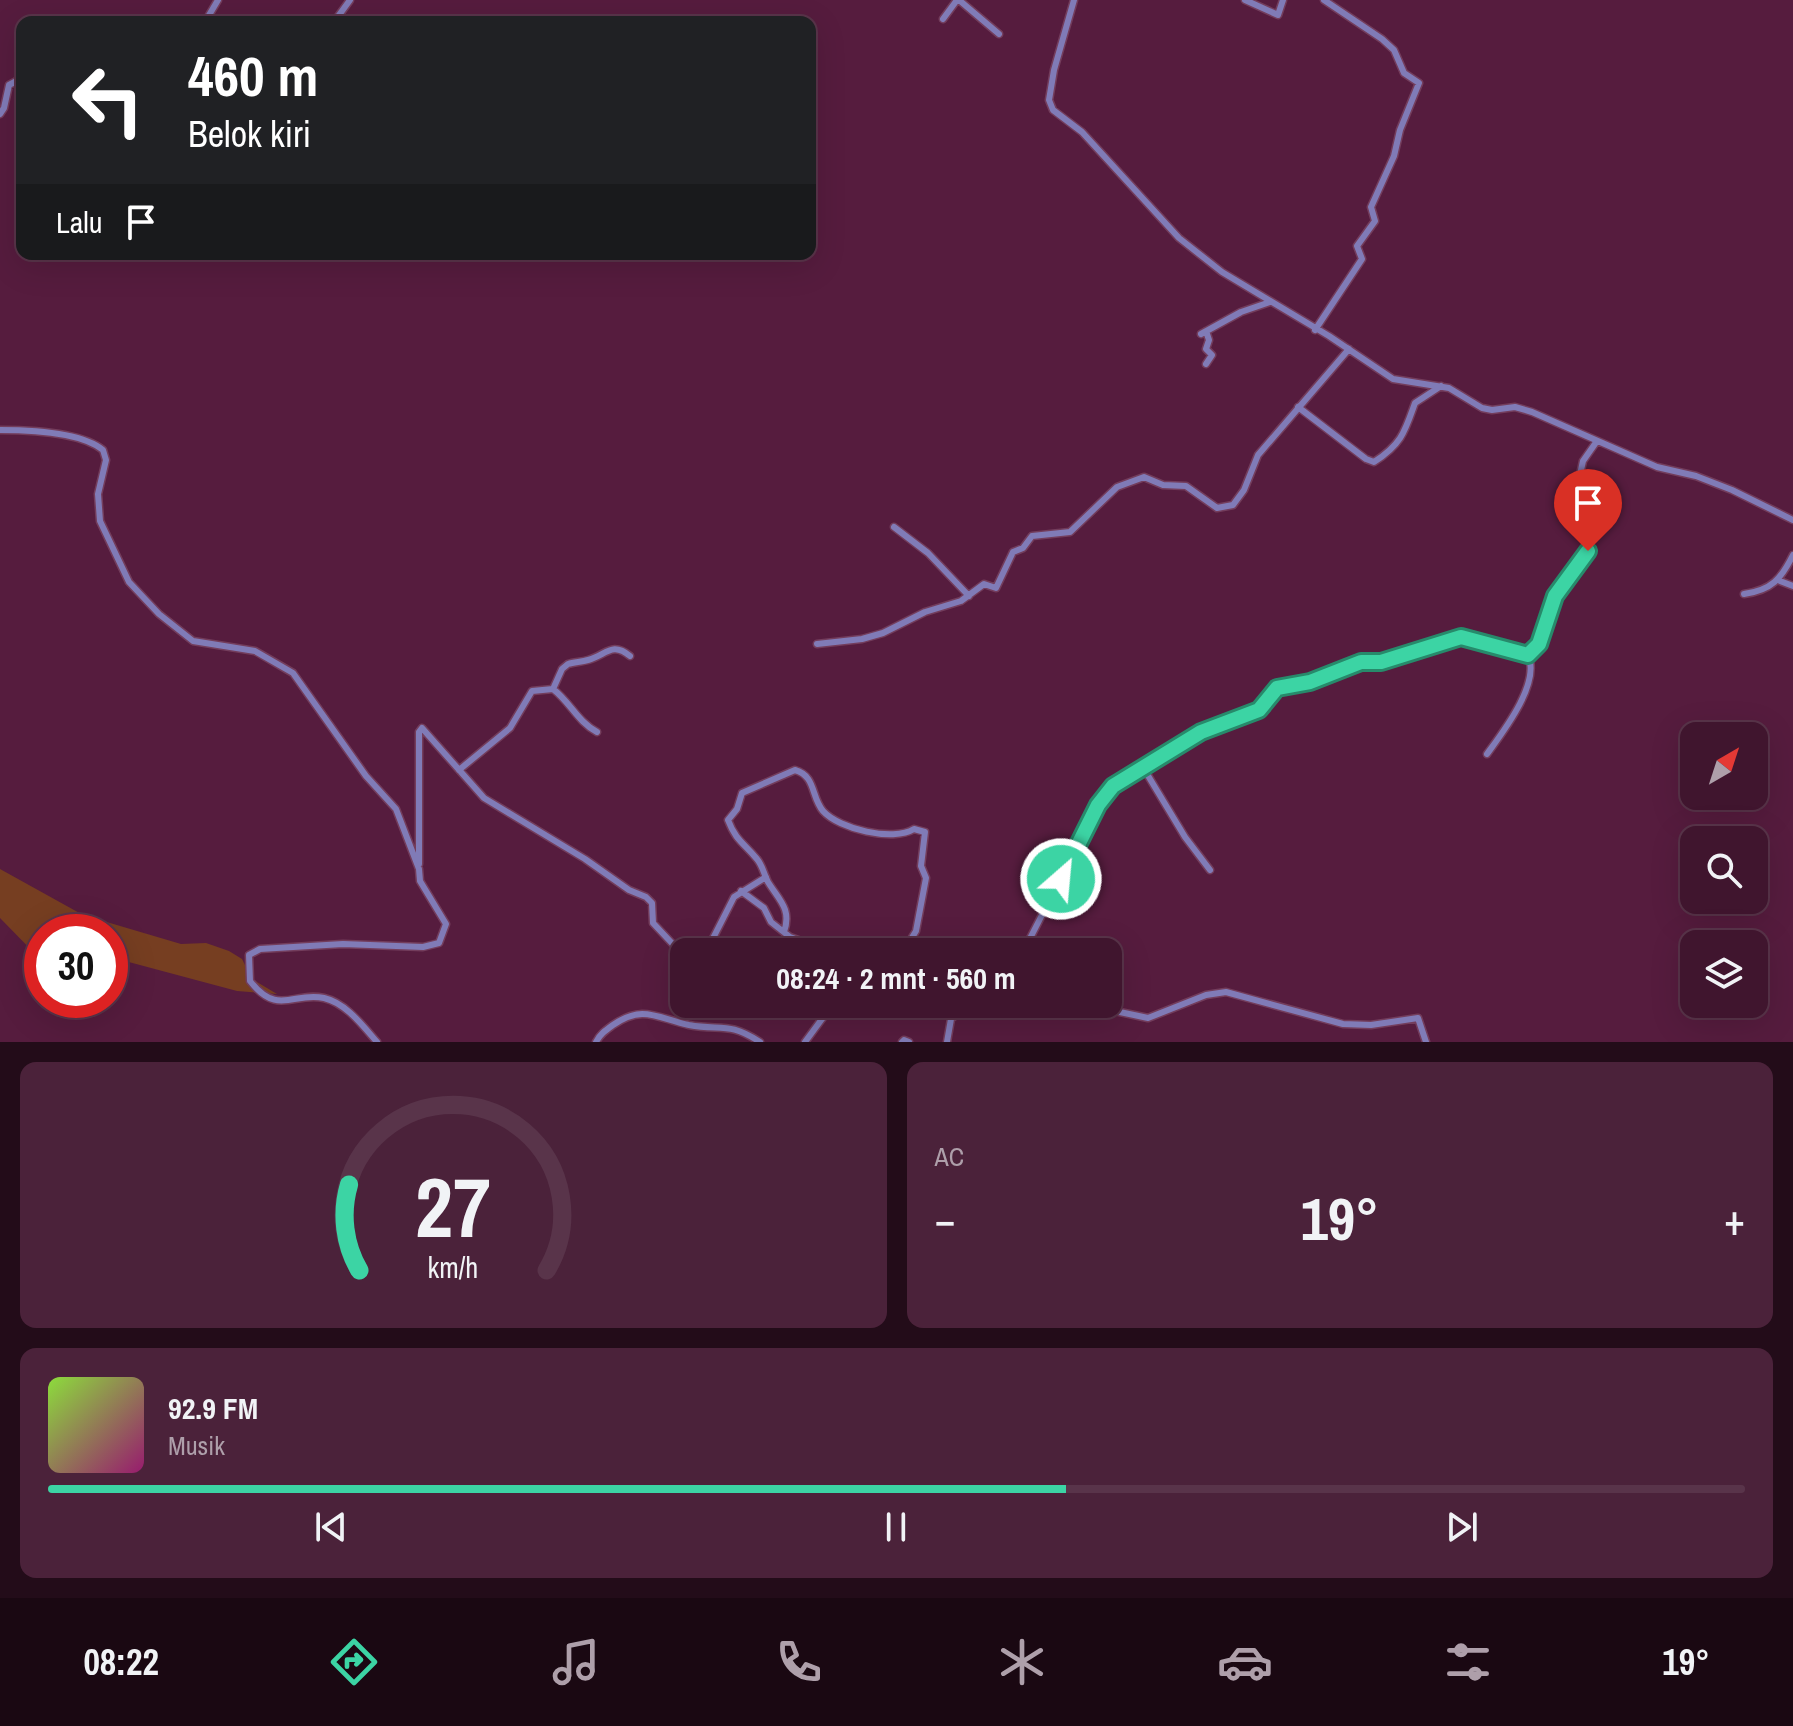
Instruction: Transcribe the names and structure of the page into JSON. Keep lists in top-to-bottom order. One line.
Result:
{"north":"top right","page":{"turn":["460 m","Belok kiri"],"then":"Lalu","limit":"30","trip":"08:24 · 2 mnt · 560 m","tile":"AC","heat":["−","19°","+"],"song":["92.9 FM","Musik"],"tabs":["08:22","19°"],"gauge":["27","km/h"]}}
